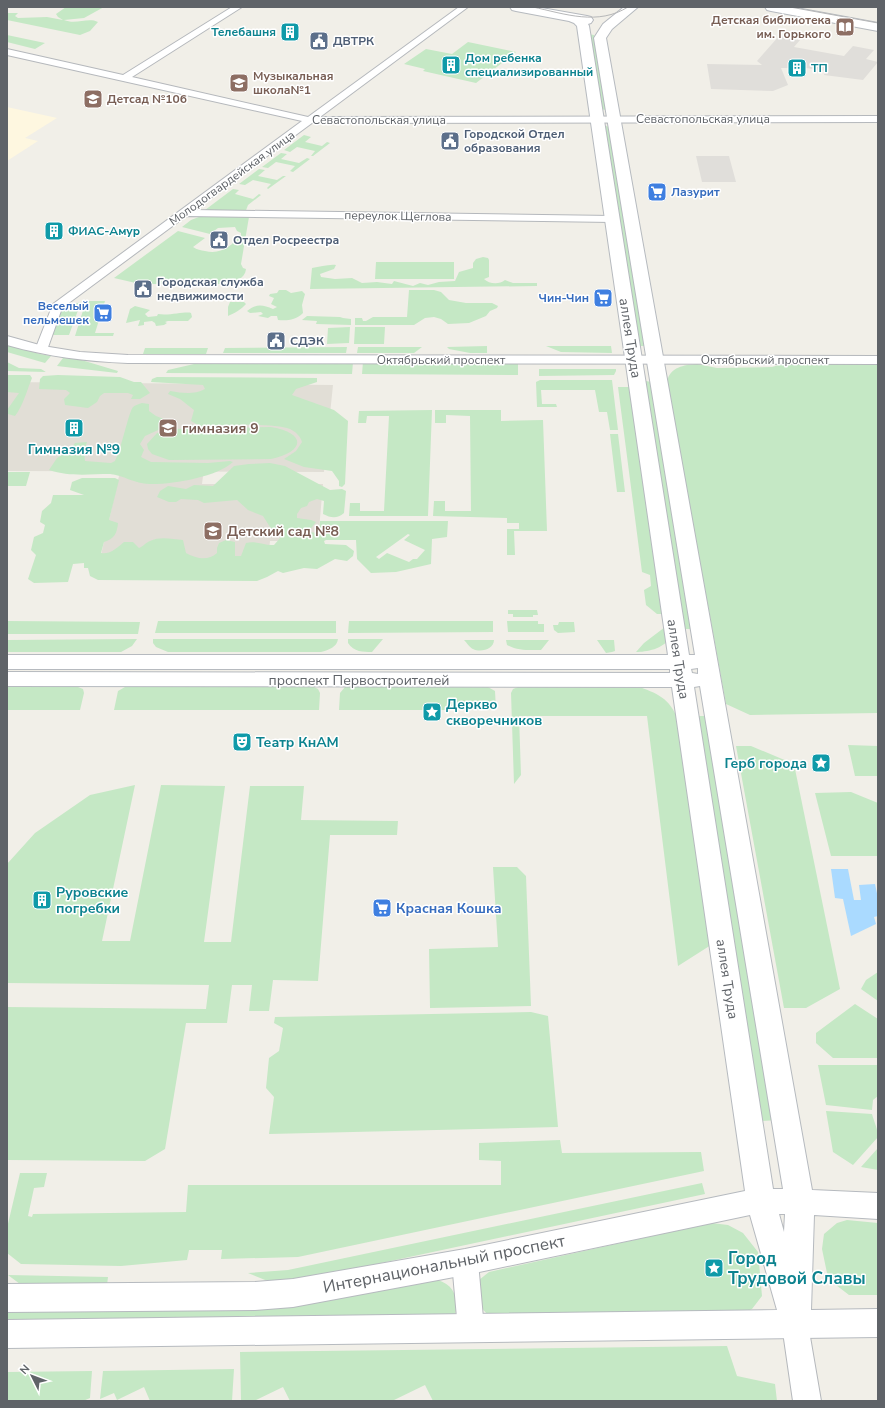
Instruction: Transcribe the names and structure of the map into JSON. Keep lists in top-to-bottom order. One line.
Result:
{"streets":{"main road":["аллея Труда","проспект Первостроителей","Интернациональный проспект"],"street":["Севастопольская улица","Молодогвардейская улица","переулок Щеглова","Октябрьский проспект"]},"crossings":[["Севастопольская улица","Молодогвардейская улица"],["Севастопольская улица","аллея Труда"],["Молодогвардейская улица","переулок Щеглова"],["Молодогвардейская улица","Октябрьский проспект"],["переулок Щеглова","аллея Труда"],["аллея Труда","Октябрьский проспект"],["аллея Труда","проспект Первостроителей"],["аллея Труда","Интернациональный проспект"]],"places":{"library":["Детская библиотека им. Горького"],"building":["Телебашня","Дом ребенка специализированный","ТП","ФИАС-Амур","Гимназия №9","Руровские погребки"],"public building":["ДВТРК","Городской Отдел образования","Отдел Росреестра","Городская служба недвижимости","СДЭК"],"school or university":["Музыкальная школа№1","Детсад №106","гимназия 9","Детский сад №8"],"supermarket":["Лазурит","Чин-Чин","Веселый пельмешек","Красная Кошка"],"place":["Деркво скворечников","Герб города","Город Трудовой Славы"],"theatre":["Театр КнАМ"]},"north":"top left"}
